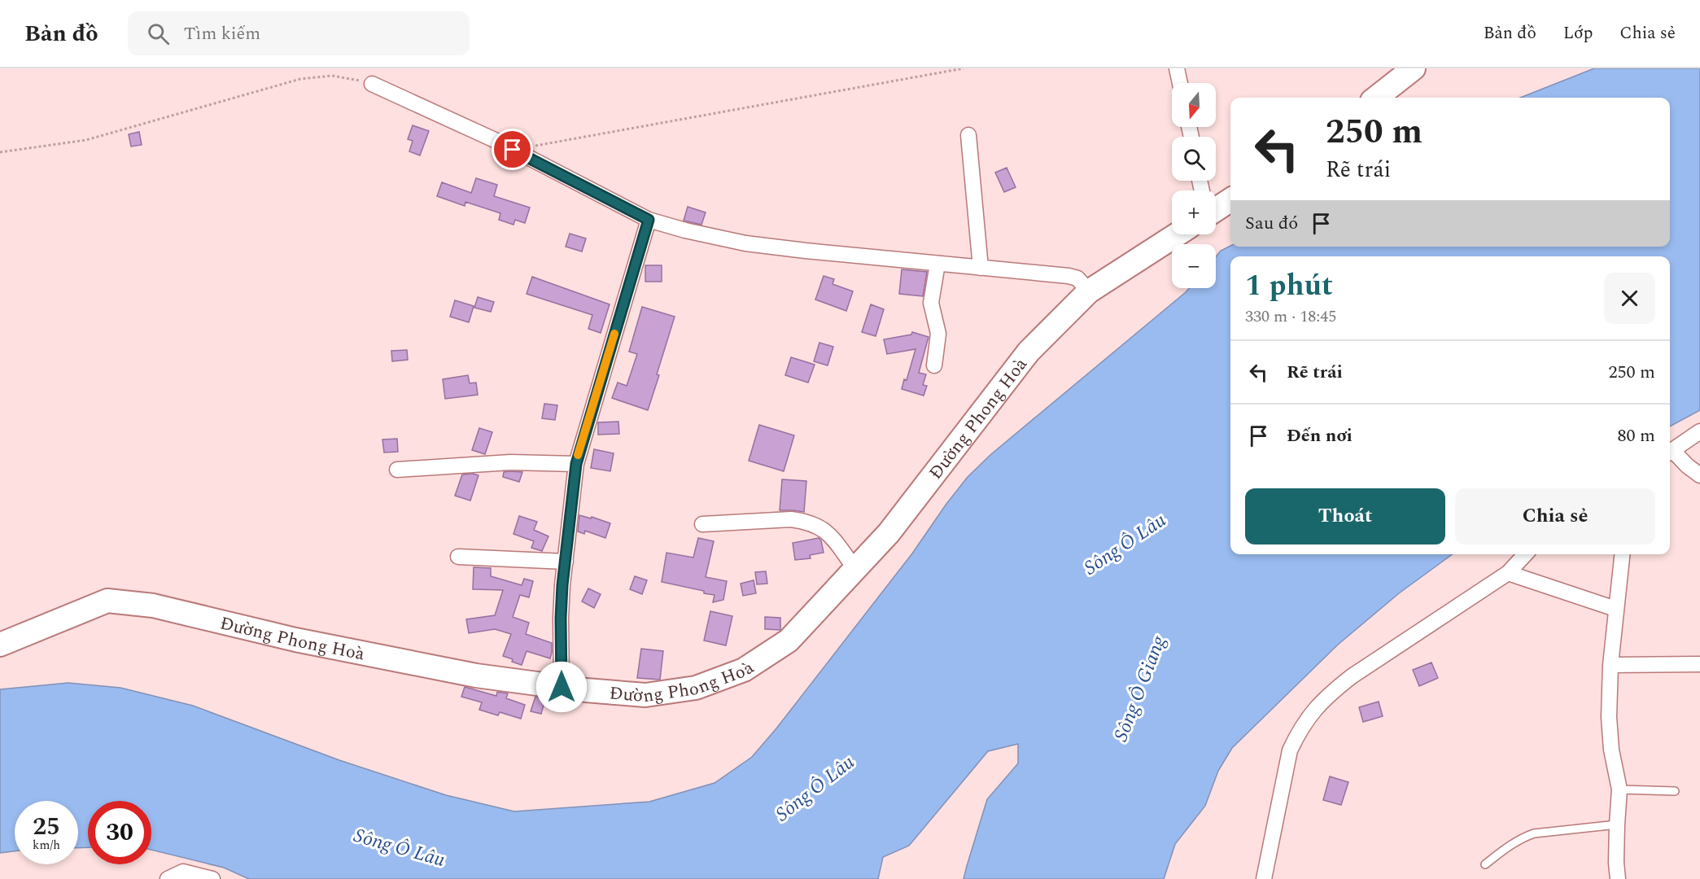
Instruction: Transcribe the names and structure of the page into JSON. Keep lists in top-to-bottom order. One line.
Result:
{"streets":{"main road":["Đường Phong Hoà"]},"water":["Sông Ô Lâu","Sông Ô Giang"],"north":"bottom","page":{"header":"Bản đồ","search":"Tìm kiếm","nav":["Bản đồ","Lớp","Chia sẻ"],"map_buttons":["+","−"],"turn":["250 m","Rẽ trái"],"then":"Sau đó","heading":["1 phút","330 m · 18:45"],"list":[{"name":"Rẽ trái","value":"250 m"},{"name":"Đến nơi","value":"80 m"}],"buttons":["Thoát","Chia sẻ"],"speed":"25 km/h","limit":"30"}}
